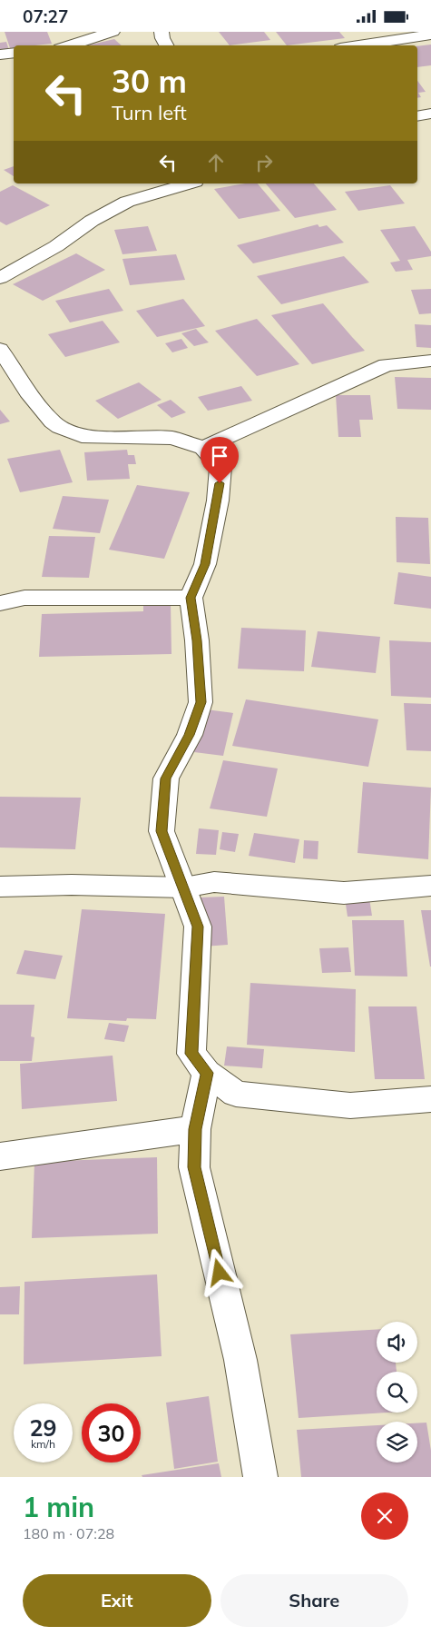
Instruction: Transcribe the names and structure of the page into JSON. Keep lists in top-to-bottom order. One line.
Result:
{"page":{"status":"07:27","turn":["30 m","Turn left"],"speed":"29 km/h","limit":"30","heading":["1 min","180 m · 07:28"],"buttons":["Exit","Share"]}}
